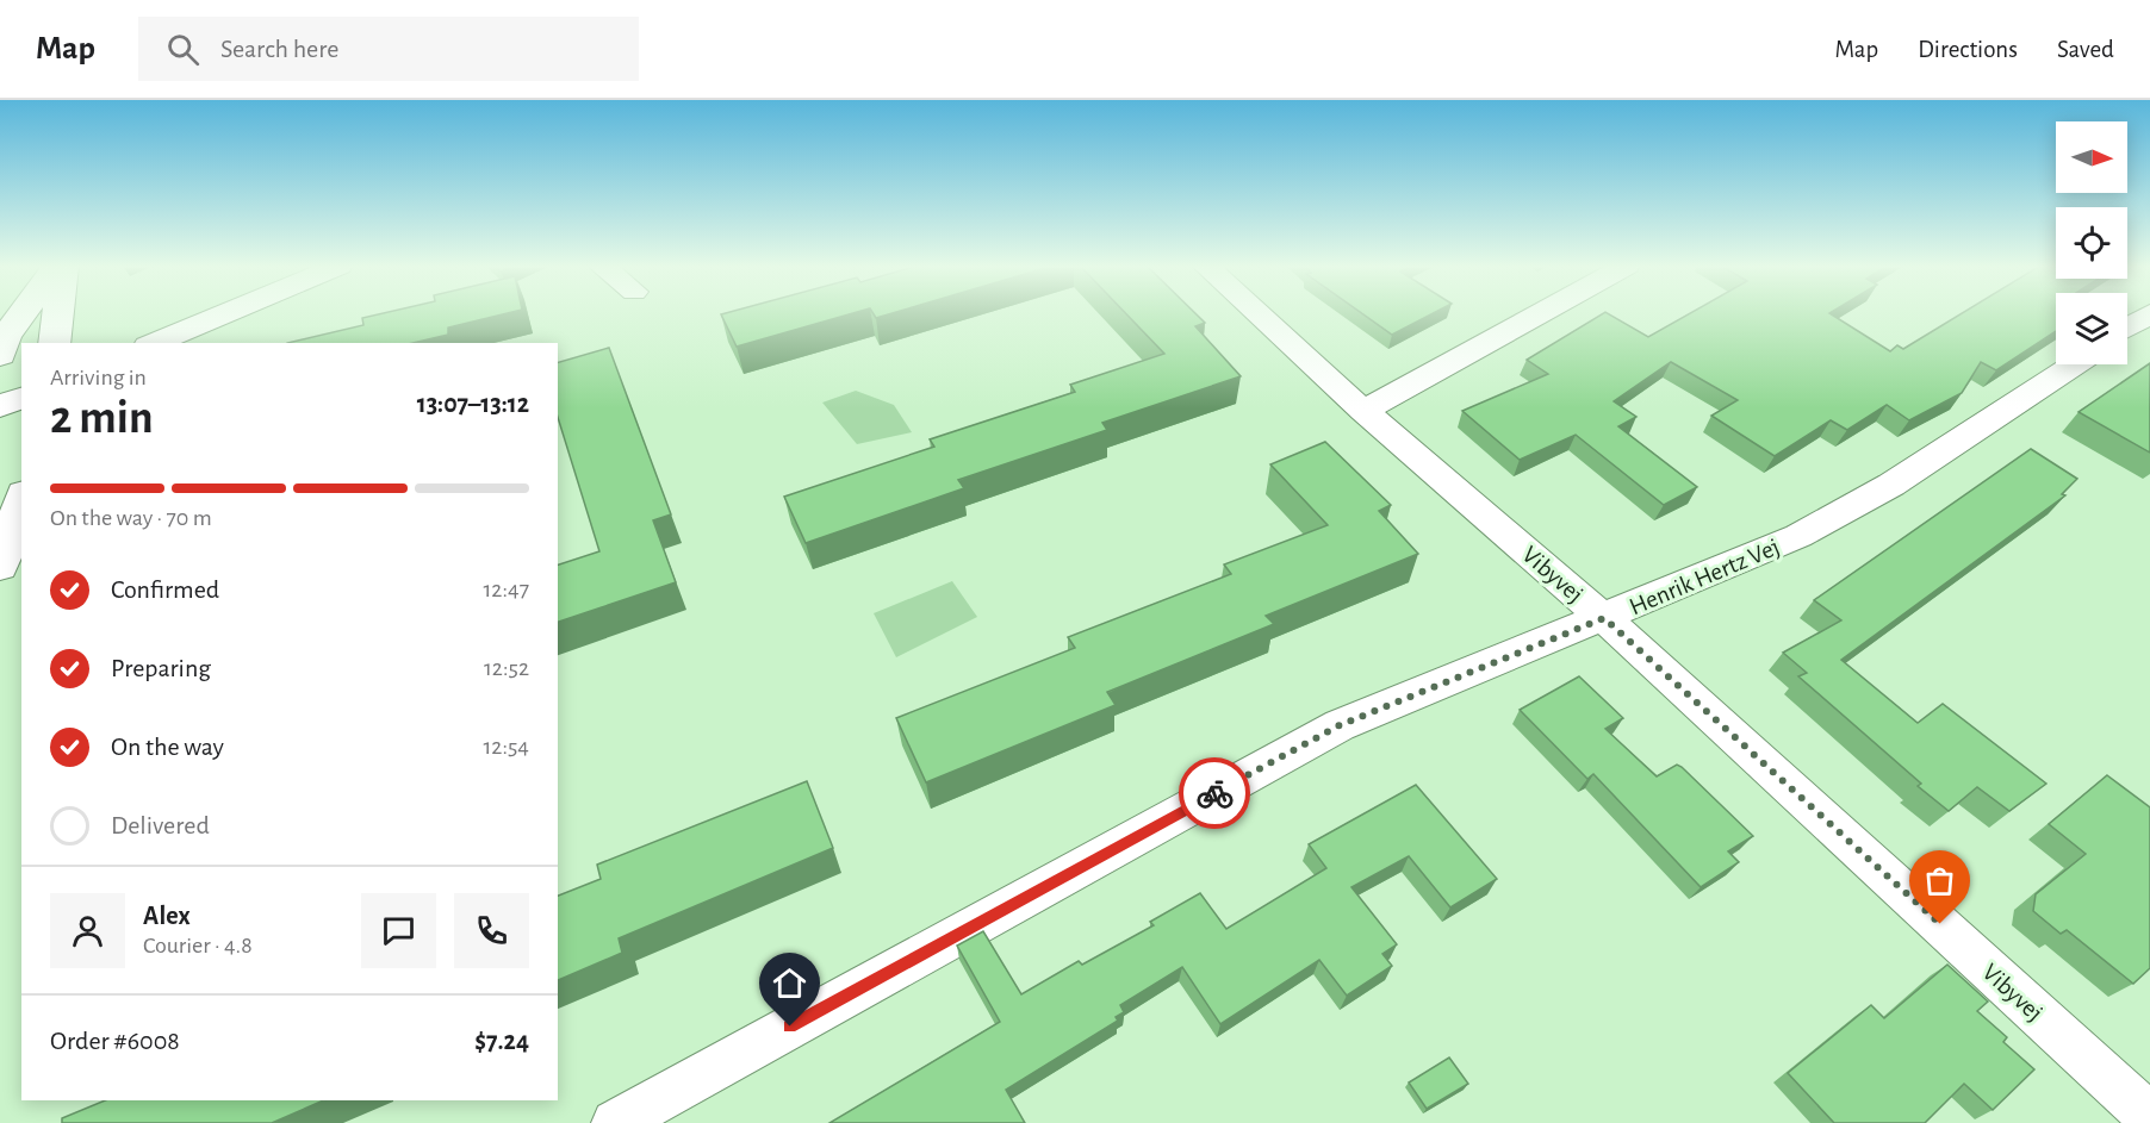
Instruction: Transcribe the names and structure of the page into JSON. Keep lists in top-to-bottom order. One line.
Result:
{"streets":{"street":["Vibyvej","Henrik Hertz Vej"]},"crossings":[["Vibyvej","Henrik Hertz Vej"]],"north":"right","page":{"header":"Map","search":"Search here","nav":["Map","Directions","Saved"],"heading":["2 min","Arriving in","13:07–13:12"],"panel":["Alex","Courier · 4.8","Order #6008","$7.24"],"bar":"On the way · 70 m","list":[["Confirmed","12:47"],["Preparing","12:52"],["On the way","12:54"],"Delivered"]}}
